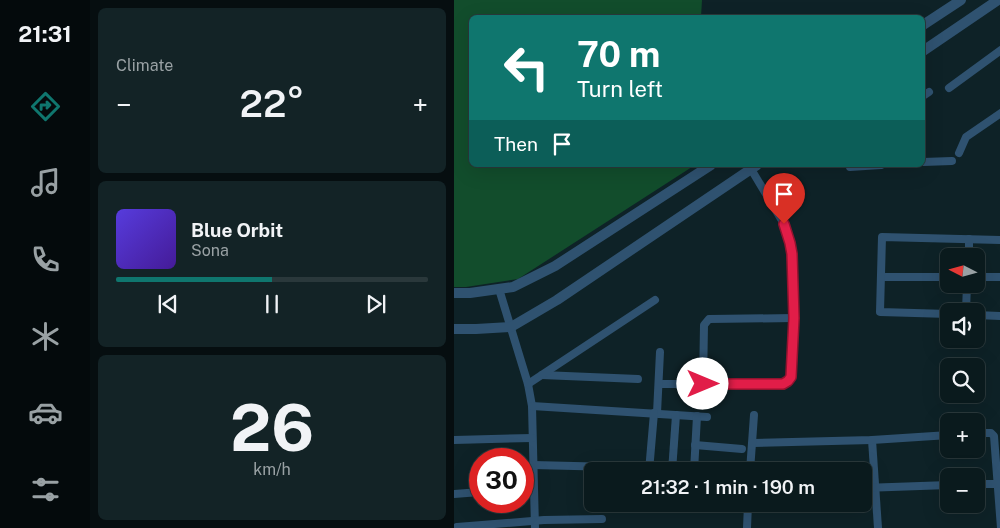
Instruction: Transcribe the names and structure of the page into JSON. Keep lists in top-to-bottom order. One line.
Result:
{"north":"left","page":{"tabs":"21:31","tile":["Climate",["26","km/h"]],"turn":["70 m","Turn left"],"heat":["−","22°","+"],"then":"Then","song":["Blue Orbit","Sona"],"map_buttons":["+","−"],"limit":"30","trip":"21:32 · 1 min · 190 m"}}
